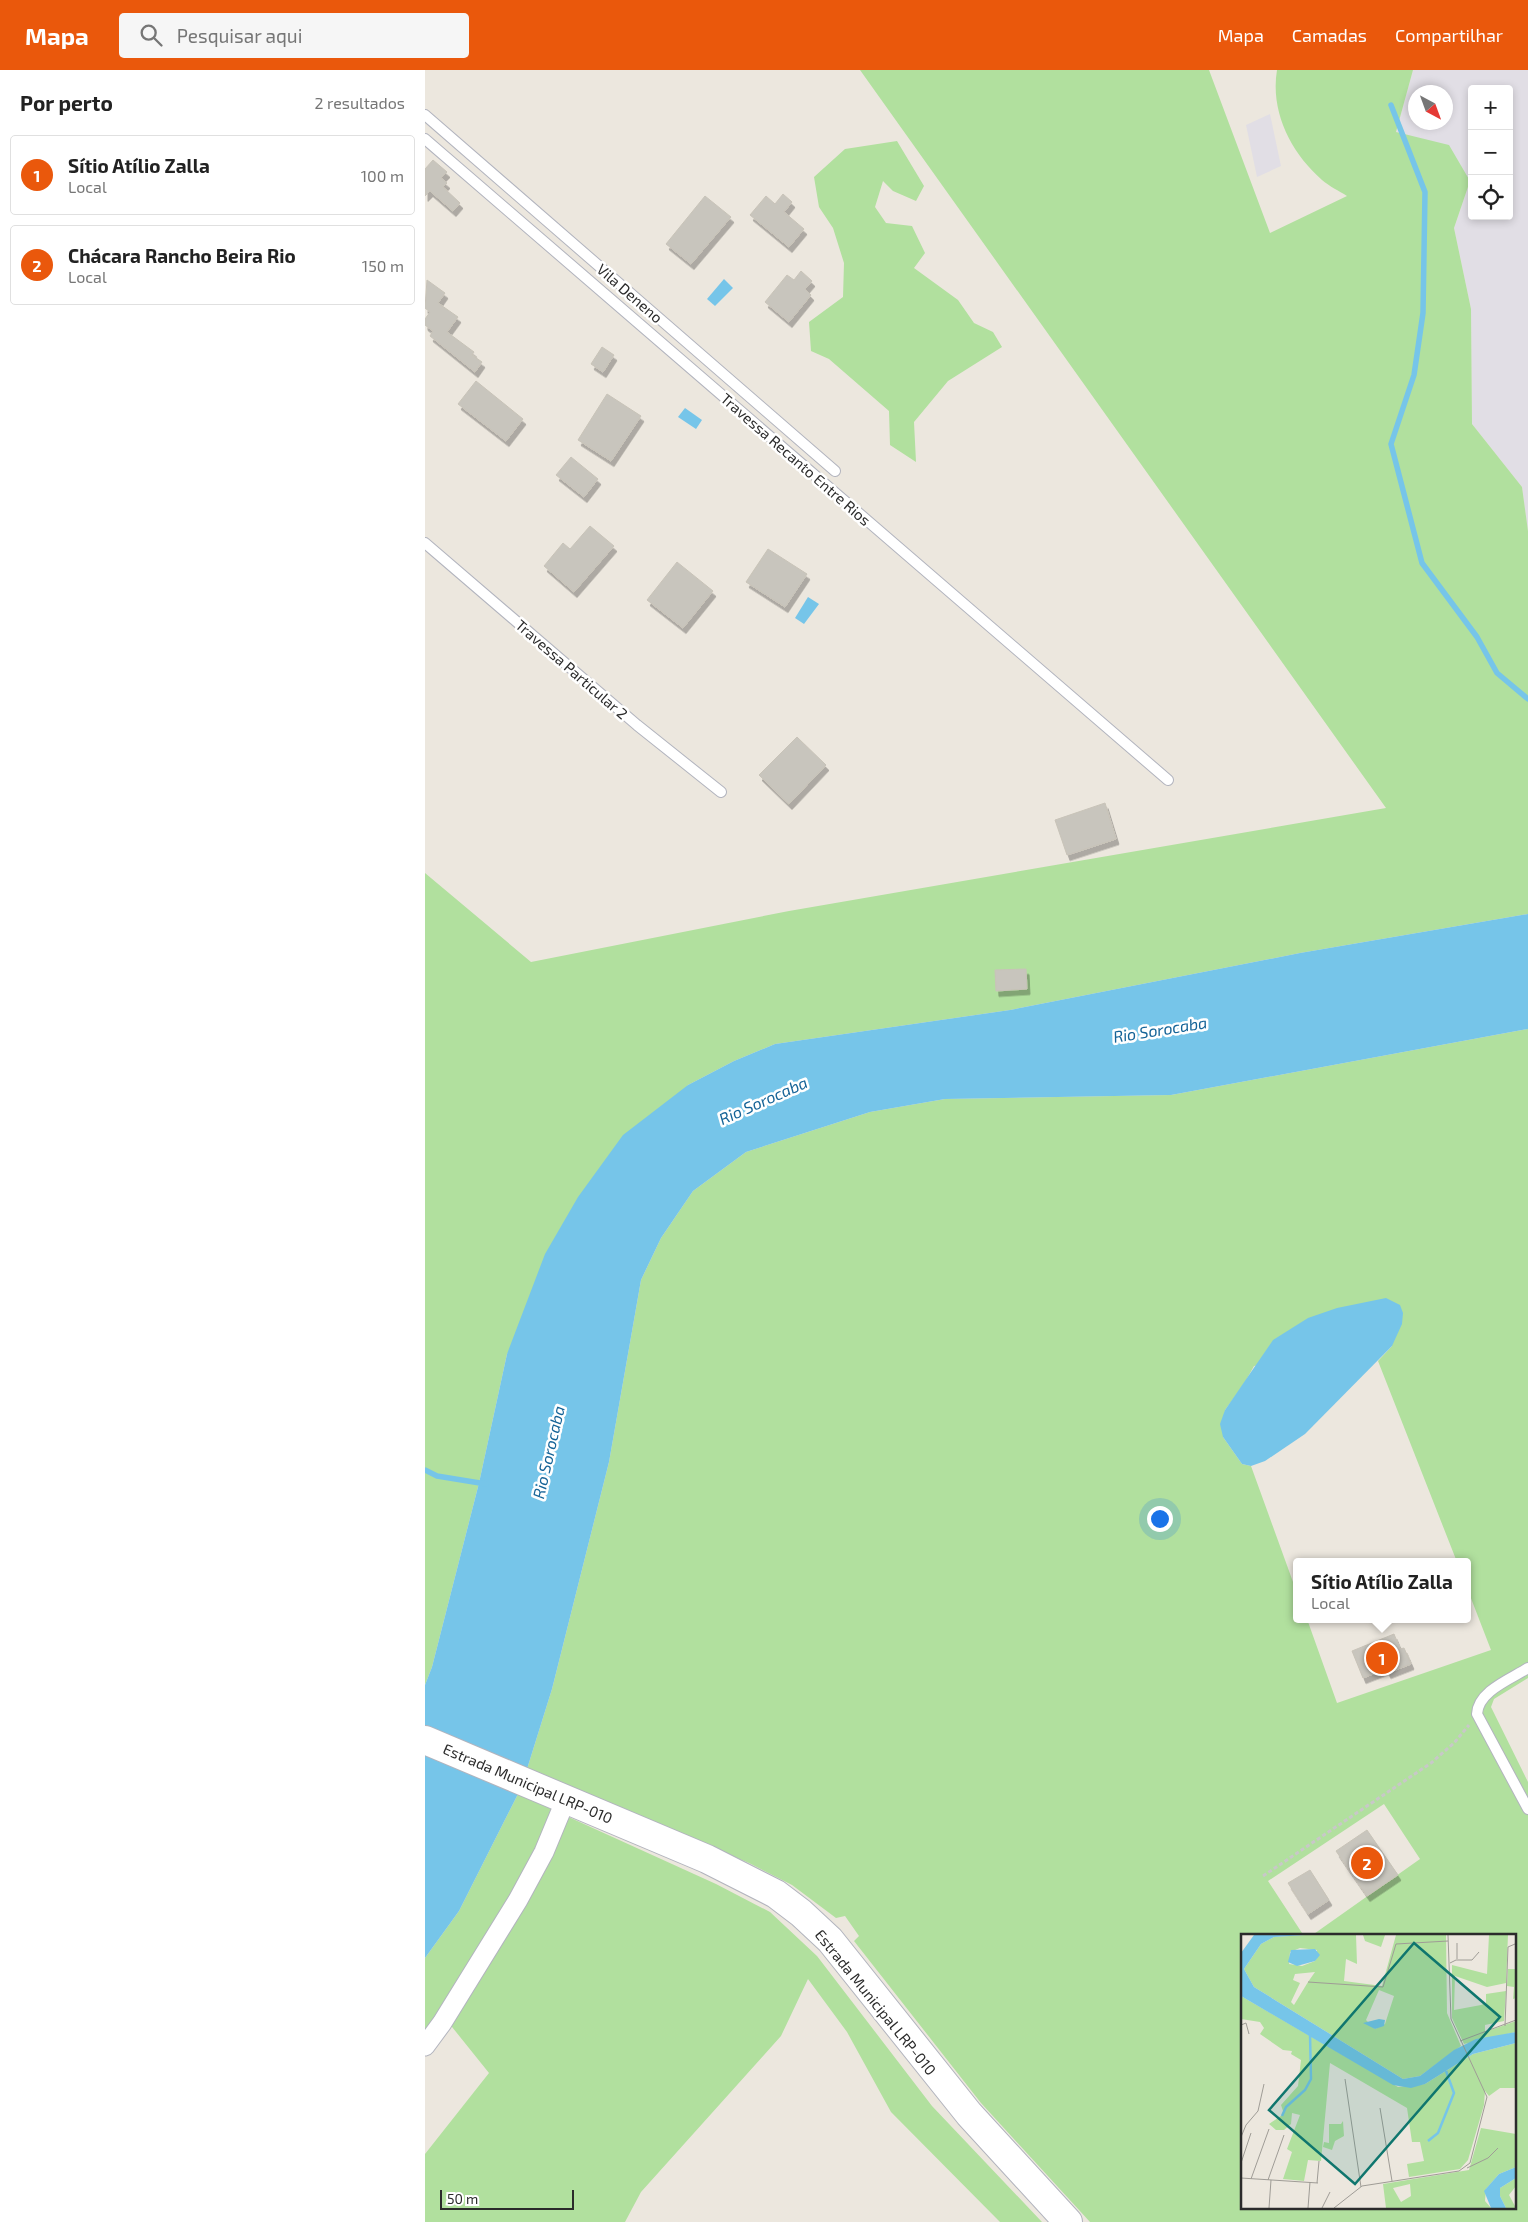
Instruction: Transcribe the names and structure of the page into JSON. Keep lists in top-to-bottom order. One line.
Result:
{"streets":{"street":["Estrada Municipal LRP-010"],"lane":["Vila Deneno","Travessa Recanto Entre Rios","Travessa Particular 2"]},"water":["Rio Sorocaba"],"scale_bar":"50 m","north":"bottom right","page":{"header":"Mapa","search":"Pesquisar aqui","nav":["Mapa","Camadas","Compartilhar"],"heading":["Por perto","2 resultados"],"map_buttons":["+","−"],"list":[{"mark":"1","name":"Sítio Atílio Zalla","note":"Local","value":"100 m"},{"mark":"2","name":"Chácara Rancho Beira Rio","note":"Local","value":"150 m"}],"popup":["Sítio Atílio Zalla","Local"],"pins":["1","2"],"scale":"50 m"}}
